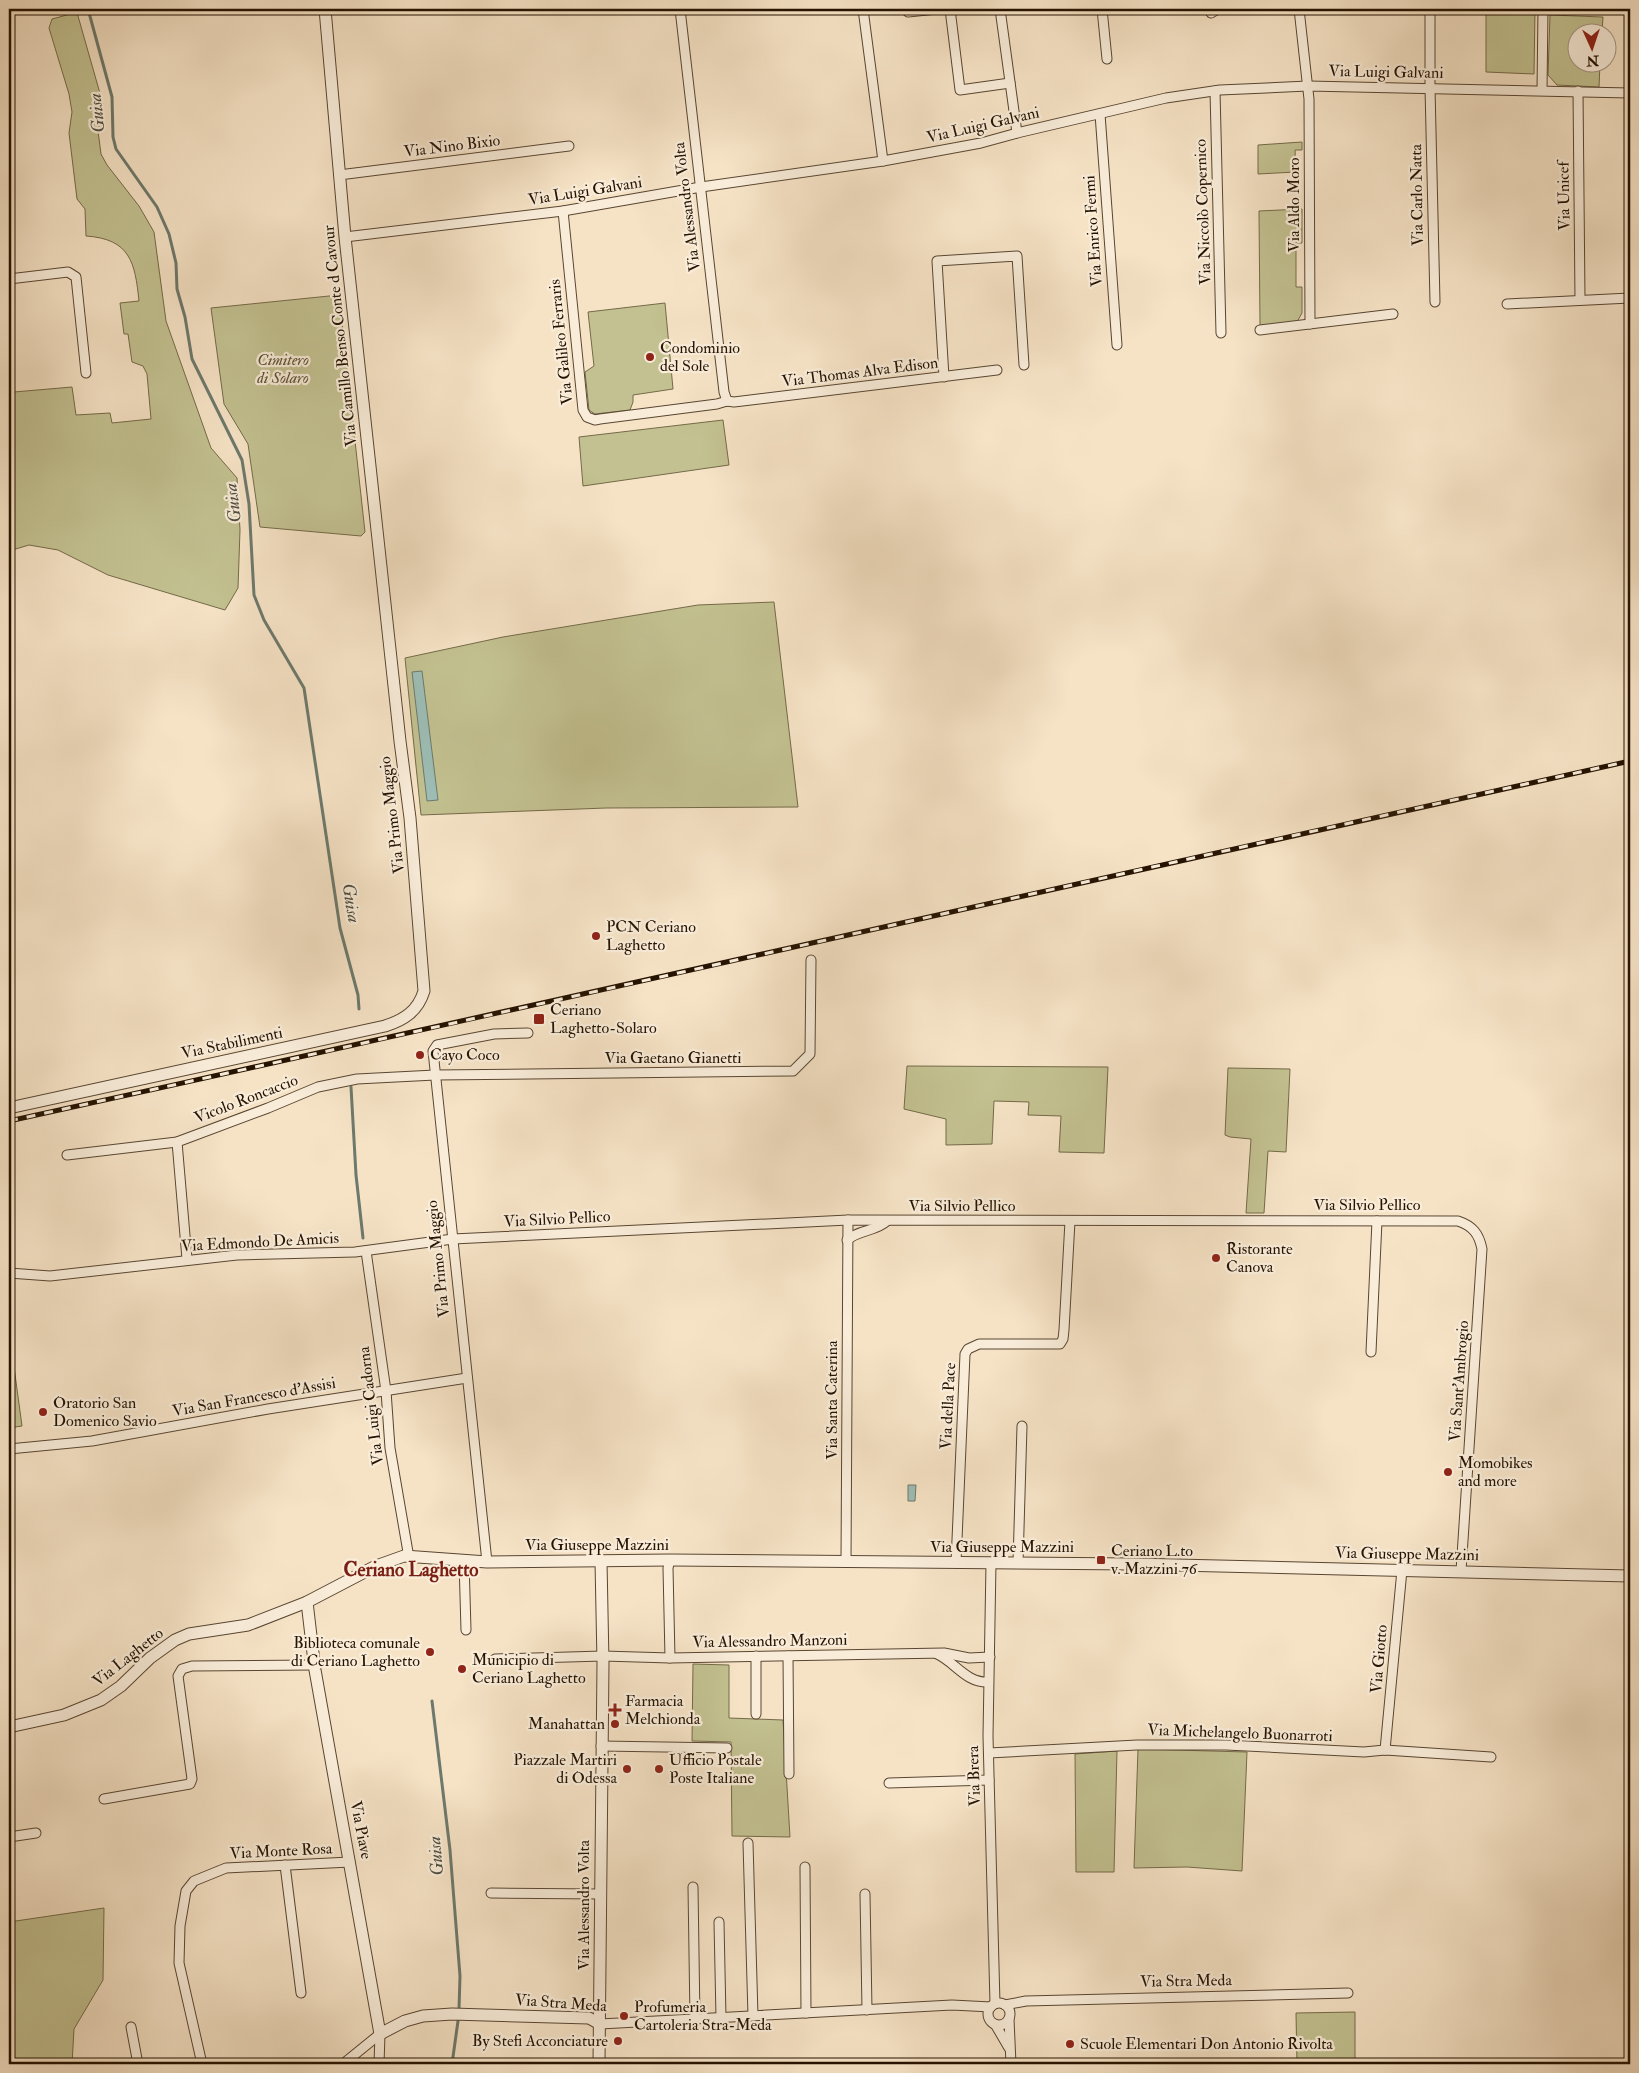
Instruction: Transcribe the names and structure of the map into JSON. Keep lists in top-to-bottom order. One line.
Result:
{"streets":{"street":["Via Luigi Galvani","Via Nino Bixio","Via Carlo Natta","Via Unicef","Via Aldo Moro","Via Alessandro Volta","Via Niccolò Copernico","Via Enrico Fermi","Via Camillo Benso Conte d Cavour","Via Galileo Ferraris","Via Thomas Alva Edison","Via Primo Maggio","Via Stabilimenti","Via Gaetano Gianetti","Vicolo Roncaccio","Via Silvio Pellico","Via Edmondo De Amicis","Via Sant'Ambrogio","Via San Francesco d'Assisi","Via Santa Caterina","Via Luigi Cadorna","Via della Pace","Via Giuseppe Mazzini","Via Alessandro Manzoni","Via Laghetto","Via Giotto","Via Michelangelo Buonarroti","Via Brera","Via Piave","Via Monte Rosa","Via Stra Meda"]},"crossings":[["Via Luigi Galvani","Via Carlo Natta"],["Via Luigi Galvani","Via Unicef"],["Via Luigi Galvani","Via Aldo Moro"],["Via Luigi Galvani","Via Alessandro Volta"],["Via Luigi Galvani","Via Niccolò Copernico"],["Via Luigi Galvani","Via Enrico Fermi"],["Via Luigi Galvani","Via Camillo Benso Conte d Cavour"],["Via Luigi Galvani","Via Galileo Ferraris"],["Via Nino Bixio","Via Camillo Benso Conte d Cavour"],["Via Alessandro Volta","Via Galileo Ferraris"],["Via Alessandro Volta","Via Thomas Alva Edison"],["Via Alessandro Volta","Via Giuseppe Mazzini"],["Via Alessandro Volta","Via Alessandro Manzoni"],["Via Alessandro Volta","Via Stra Meda"],["Via Camillo Benso Conte d Cavour","Via Primo Maggio"],["Via Galileo Ferraris","Via Thomas Alva Edison"],["Via Primo Maggio","Via Stabilimenti"],["Via Primo Maggio","Via Gaetano Gianetti"],["Via Primo Maggio","Vicolo Roncaccio"],["Via Primo Maggio","Via Silvio Pellico"],["Via Primo Maggio","Via Edmondo De Amicis"],["Via Primo Maggio","Via San Francesco d'Assisi"],["Via Primo Maggio","Via Giuseppe Mazzini"],["Via Gaetano Gianetti","Vicolo Roncaccio"],["Via Silvio Pellico","Via Edmondo De Amicis"],["Via Silvio Pellico","Via Sant'Ambrogio"],["Via Silvio Pellico","Via Santa Caterina"],["Via Silvio Pellico","Via della Pace"],["Via Edmondo De Amicis","Via Luigi Cadorna"],["Via Sant'Ambrogio","Via Giuseppe Mazzini"],["Via San Francesco d'Assisi","Via Luigi Cadorna"],["Via Santa Caterina","Via Giuseppe Mazzini"],["Via Luigi Cadorna","Via Giuseppe Mazzini"],["Via Luigi Cadorna","Via Laghetto"],["Via della Pace","Via Giuseppe Mazzini"],["Via Giuseppe Mazzini","Via Laghetto"],["Via Giuseppe Mazzini","Via Giotto"],["Via Giuseppe Mazzini","Via Brera"],["Via Alessandro Manzoni","Via Brera"],["Via Laghetto","Via Piave"],["Via Giotto","Via Michelangelo Buonarroti"],["Via Michelangelo Buonarroti","Via Brera"],["Via Brera","Via Stra Meda"],["Via Piave","Via Monte Rosa"],["Via Piave","Via Stra Meda"]],"districts":["Ceriano Laghetto"],"water":["Guisa"],"parks":["Cimitero di Solaro"],"places":{"other":["Condominio del Sole","PCN Ceriano Laghetto","Cayo Coco","Ristorante Canova","Oratorio San Domenico Savio","Momobikes and more","Biblioteca comunale di Ceriano Laghetto","Municipio di Ceriano Laghetto","Manahattan","Piazzale Martiri di Odessa","Ufficio Postale Poste Italiane","Profumeria Cartoleria Stra-Meda","By Stefi Acconciature","Scuole Elementari Don Antonio Rivolta"],"transit":["Ceriano Laghetto-Solaro","Ceriano L.to v. Mazzini 76"],"health":["Farmacia Melchionda"]},"north":"bottom"}
